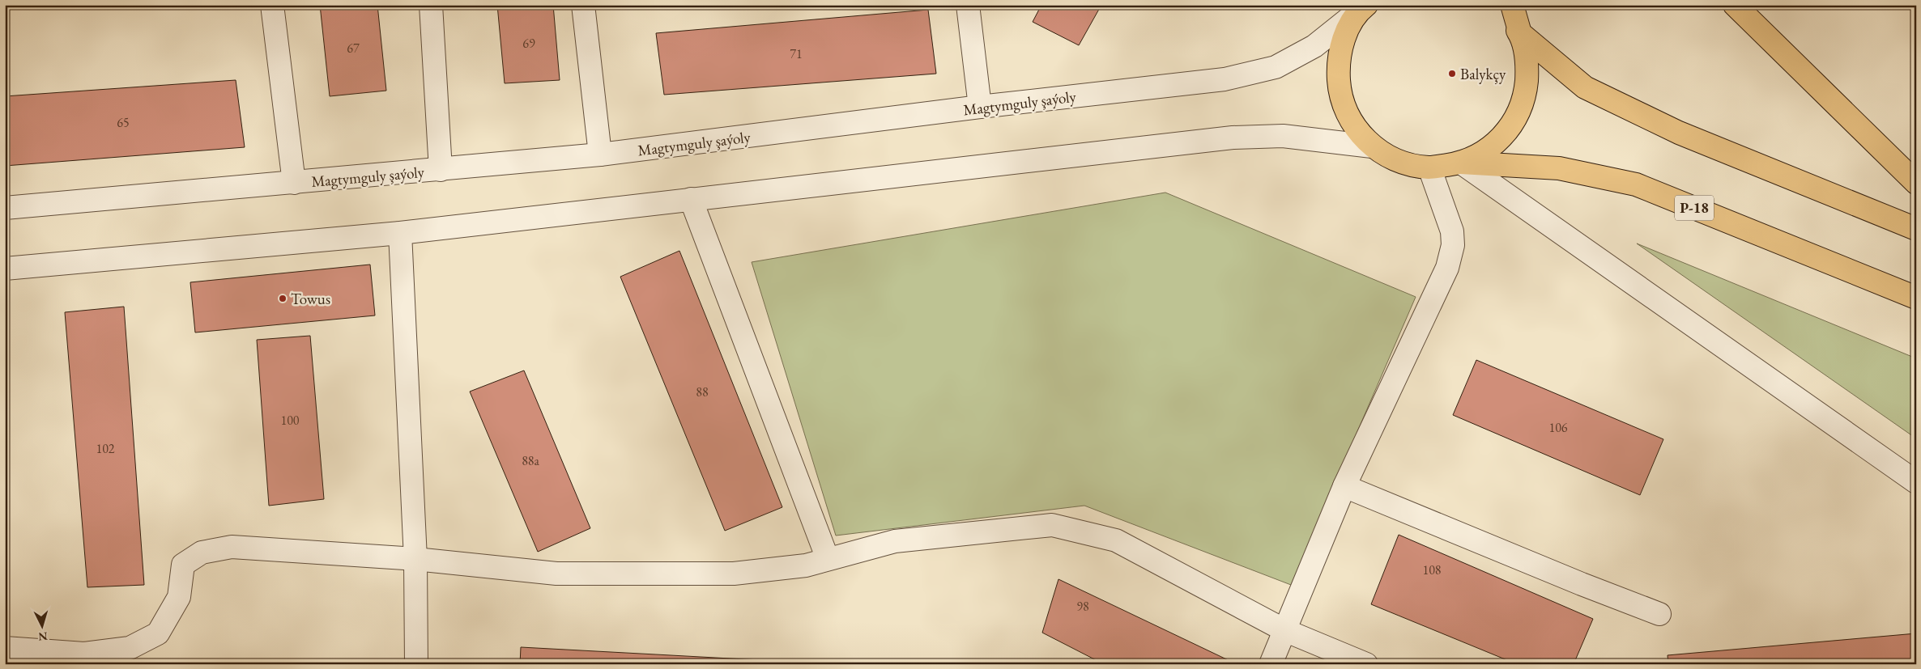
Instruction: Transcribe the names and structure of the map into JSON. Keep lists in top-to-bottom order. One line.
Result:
{"streets":{"highway":["P-18"],"street":["Magtymguly şaýoly"]},"crossings":[["Magtymguly şaýoly","P-18"]],"places":["Balykçy","Towus"],"house_numbers":["69","67","71","65","88","100","106","102","88а","108","98"],"north":"bottom"}
